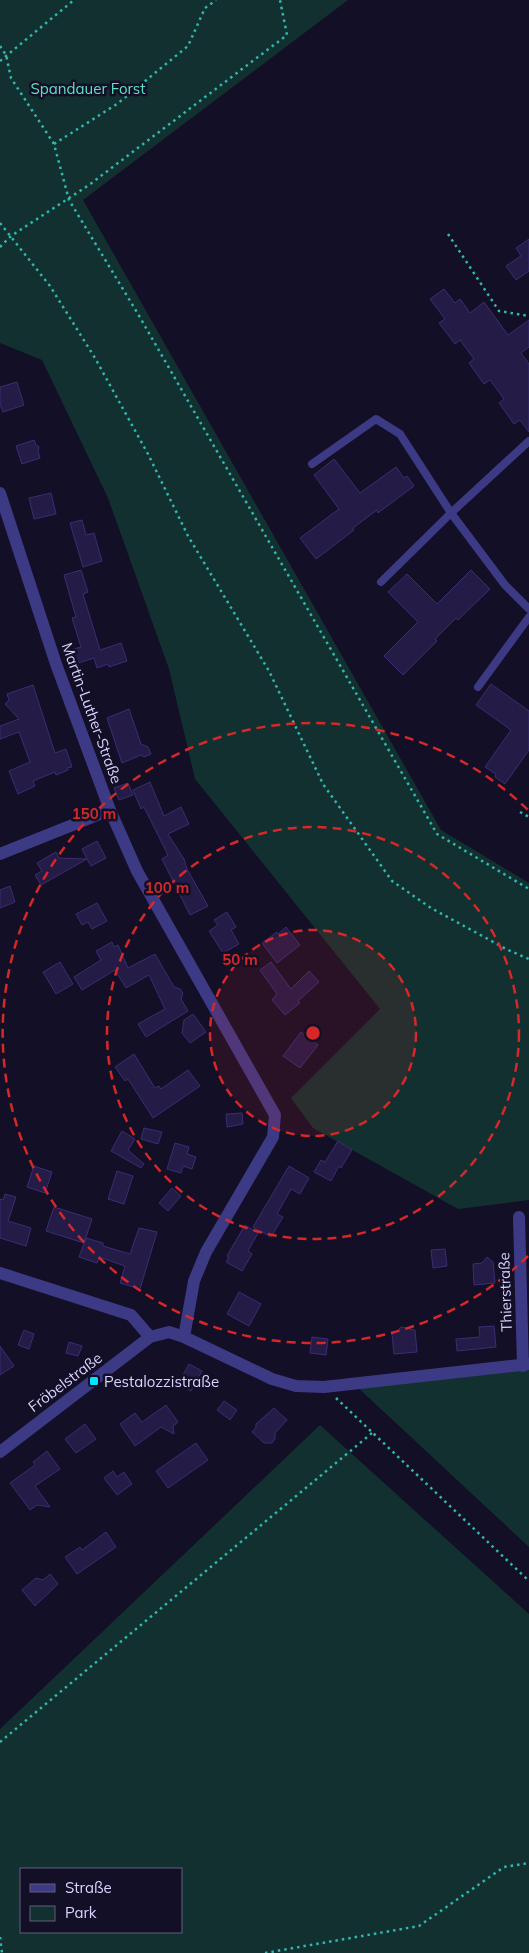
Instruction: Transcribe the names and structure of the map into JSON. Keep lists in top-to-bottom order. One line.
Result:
{"streets":{"street":["Martin-Luther-Straße","Thierstraße","Fröbelstraße"]},"parks":["Spandauer Forst"],"places":{"transit":["Pestalozzistraße"]},"legend":["Straße","Park"],"rings":["150 m","100 m","50 m"]}
